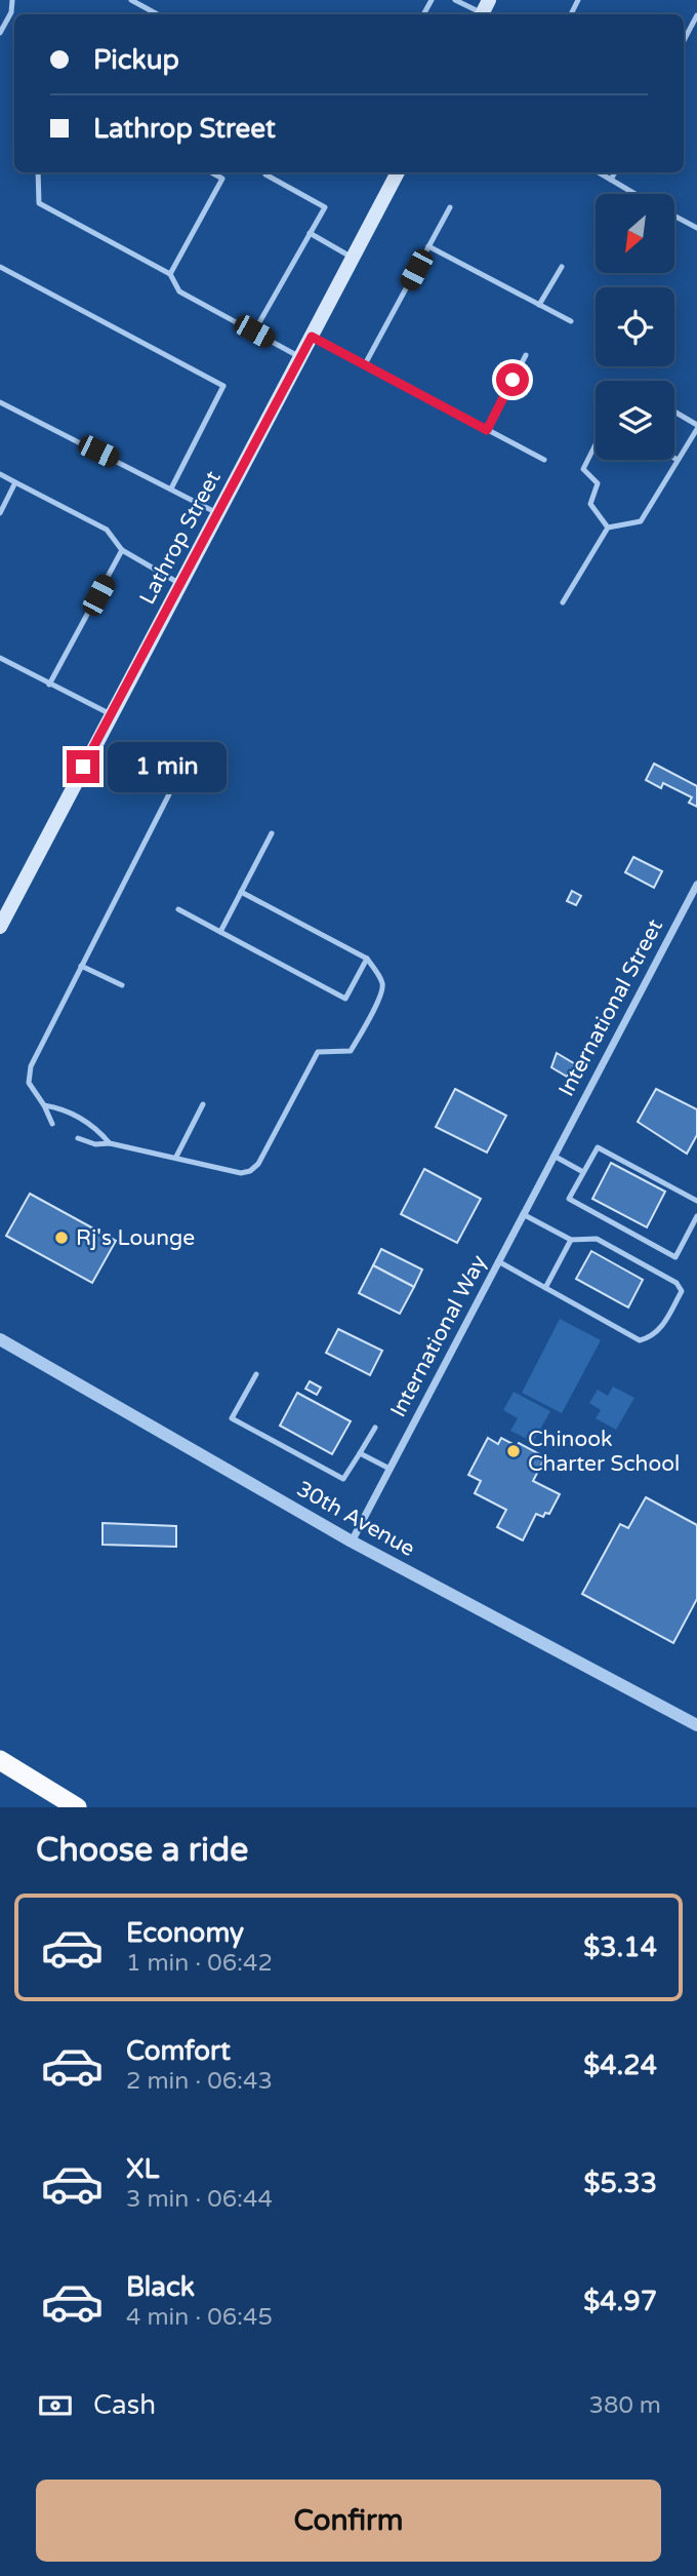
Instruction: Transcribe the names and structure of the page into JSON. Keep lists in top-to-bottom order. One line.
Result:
{"streets":{"main road":["Lathrop Street"],"street":["International Street","International Way","30th Avenue"]},"crossings":[["International Street","International Way"],["International Way","30th Avenue"]],"places":["Rj's Lounge","Chinook Charter School"],"north":"bottom left","page":{"banner":["Pickup","Lathrop Street"],"bubble":"1 min","heading":"Choose a ride","list":[{"name":"Economy","note":"1 min · 06:42","value":"$3.14"},{"name":"Comfort","note":"2 min · 06:43","value":"$4.24"},{"name":"XL","note":"3 min · 06:44","value":"$5.33"},{"name":"Black","note":"4 min · 06:45","value":"$4.97"}],"pay":["Cash","380 m"],"buttons":"Confirm"}}
